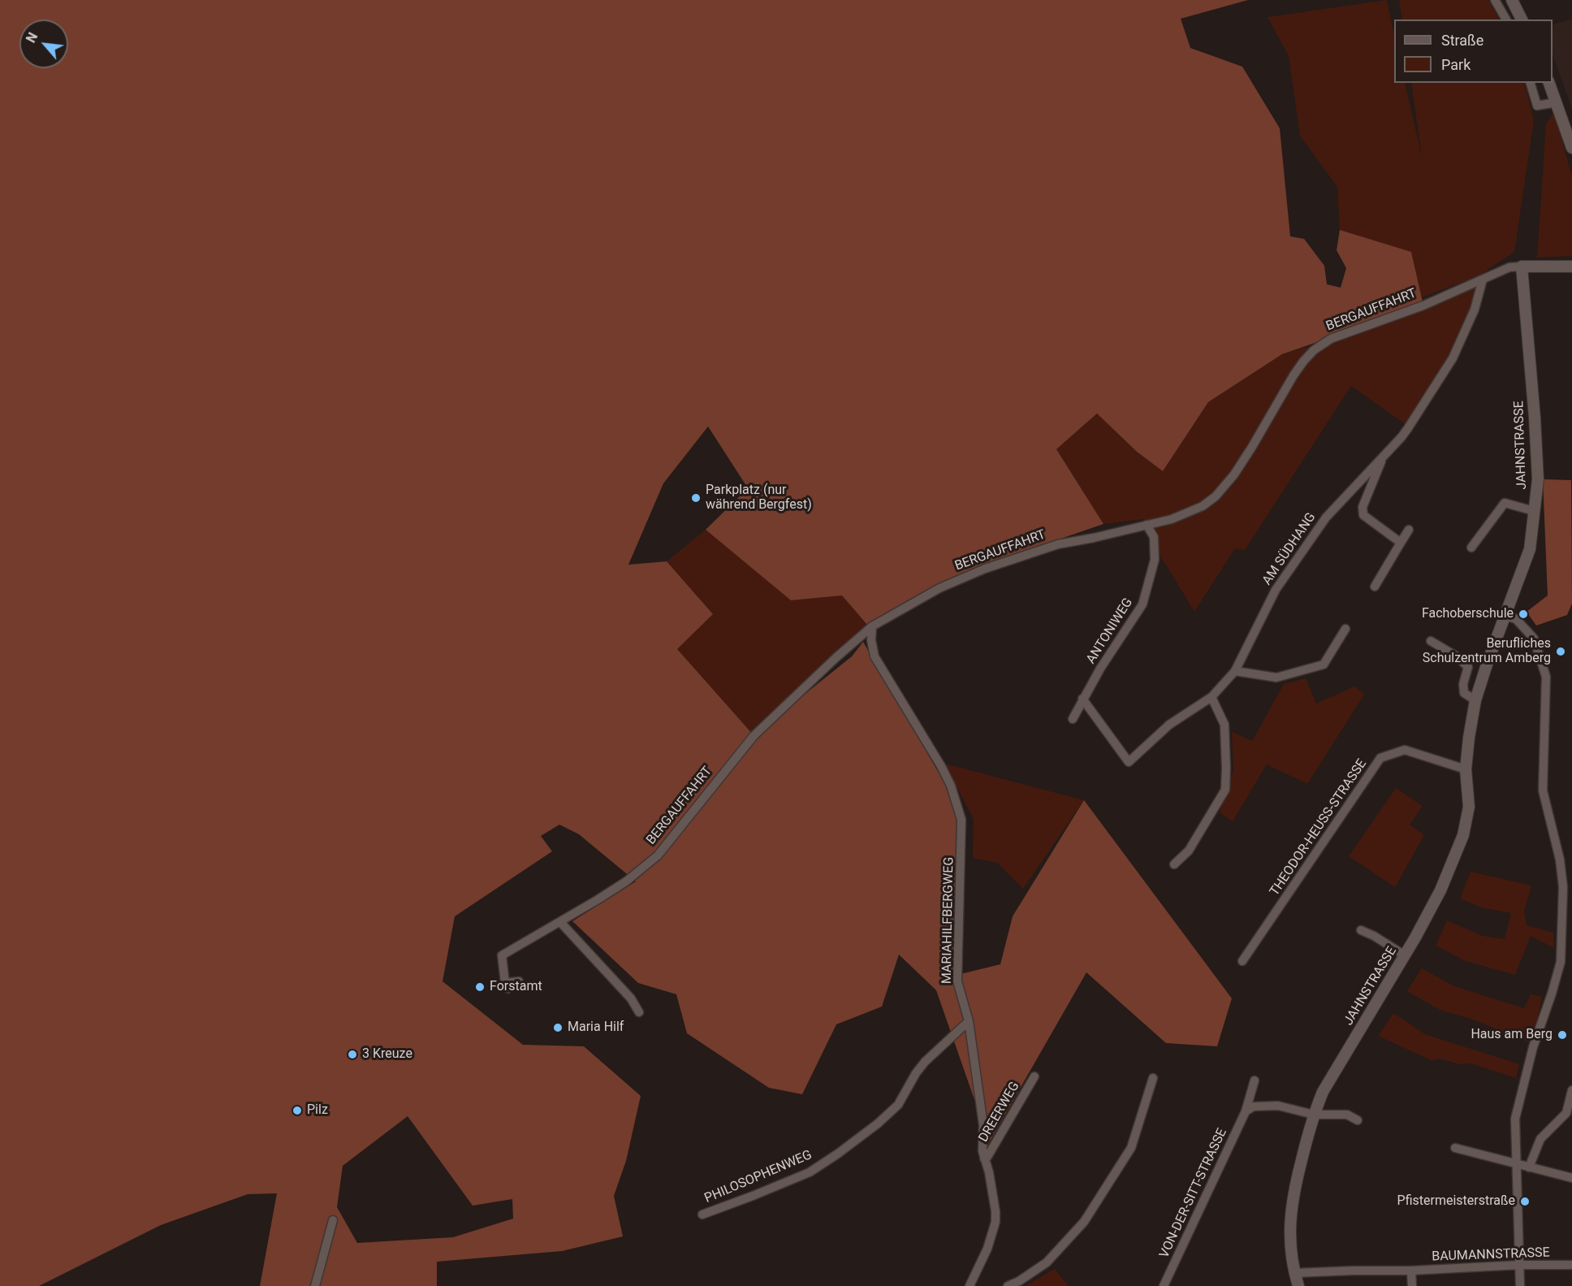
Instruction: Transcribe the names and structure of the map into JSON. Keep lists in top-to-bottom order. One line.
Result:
{"streets":{"street":["BERGAUFFAHRT","JAHNSTRASSE","AM SÜDHANG","ANTONIWEG","THEODOR-HEUSS-STRASSE","MARIAHILFBERGWEG","DREERWEG","PHILOSOPHENWEG","VON-DER-SITT-STRASSE","BAUMANNSTRASSE"]},"crossings":[["BERGAUFFAHRT","JAHNSTRASSE"],["BERGAUFFAHRT","AM SÜDHANG"],["BERGAUFFAHRT","ANTONIWEG"],["BERGAUFFAHRT","MARIAHILFBERGWEG"],["JAHNSTRASSE","THEODOR-HEUSS-STRASSE"],["JAHNSTRASSE","BAUMANNSTRASSE"],["AM SÜDHANG","ANTONIWEG"],["MARIAHILFBERGWEG","DREERWEG"],["MARIAHILFBERGWEG","PHILOSOPHENWEG"]],"places":["Parkplatz (nur während Bergfest)","Fachoberschule","Berufliches Schulzentrum Amberg","Forstamt","Maria Hilf","Haus am Berg","3 Kreuze","Pilz","Pfistermeisterstraße"],"legend":["Straße","Park"],"north":"top left"}
